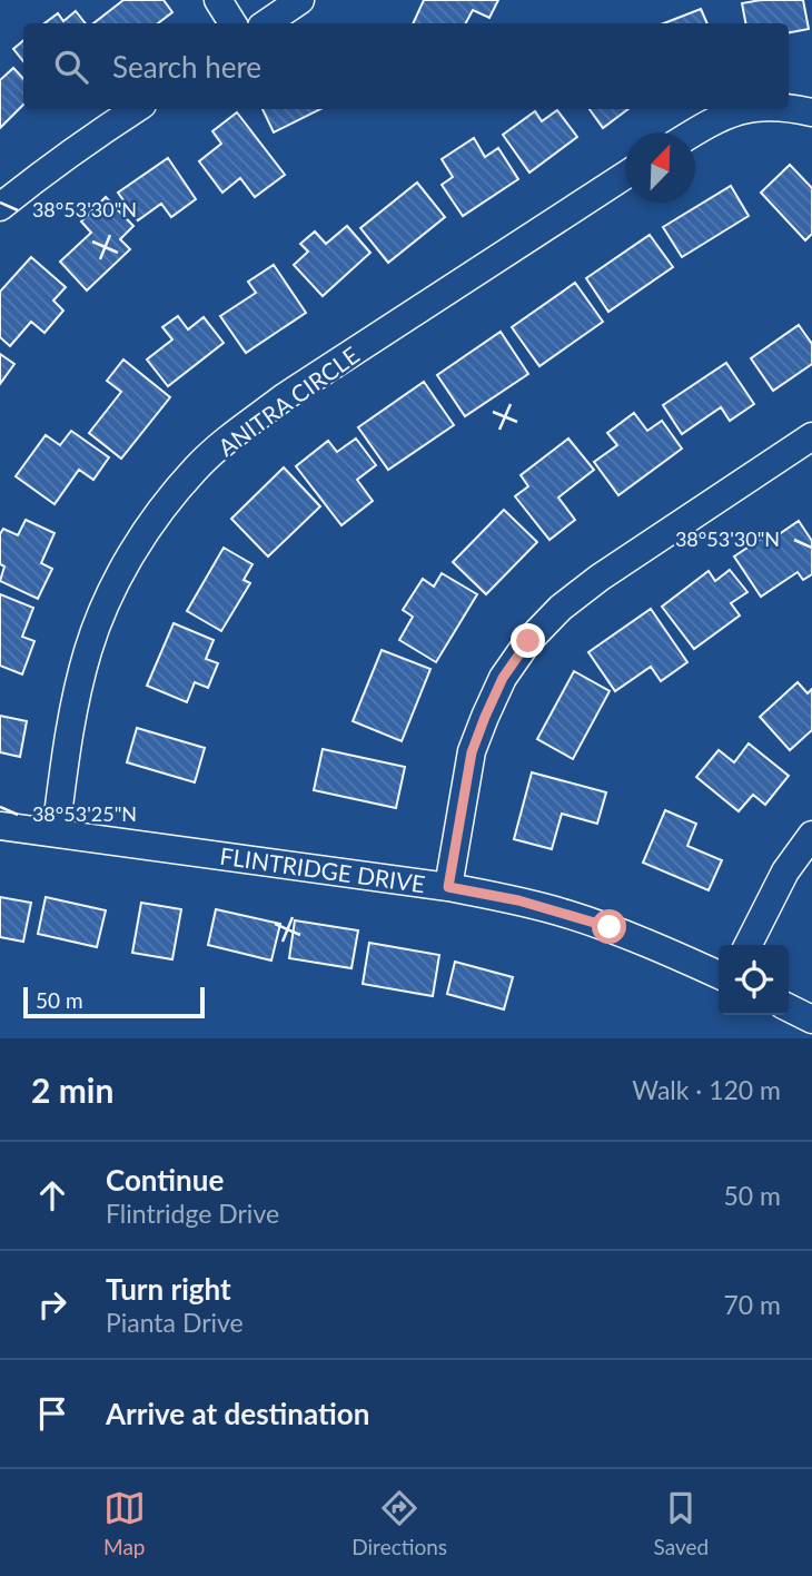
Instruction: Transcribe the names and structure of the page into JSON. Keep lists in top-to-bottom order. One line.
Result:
{"streets":{"street":["ANITRA CIRCLE","FLINTRIDGE DRIVE"]},"crossings":[["ANITRA CIRCLE","FLINTRIDGE DRIVE"]],"scale_bar":"50 m","north":"top right","page":{"search":"Search here","scale":"50 m","heading":["2 min","Walk · 120 m"],"list":[["Continue","Flintridge Drive","50 m"],["Turn right","Pianta Drive","70 m"],"Arrive at destination"],"nav":["Map","Directions","Saved"]},"coordinates":["38°53'30\"N","38°53'25\"N"]}
